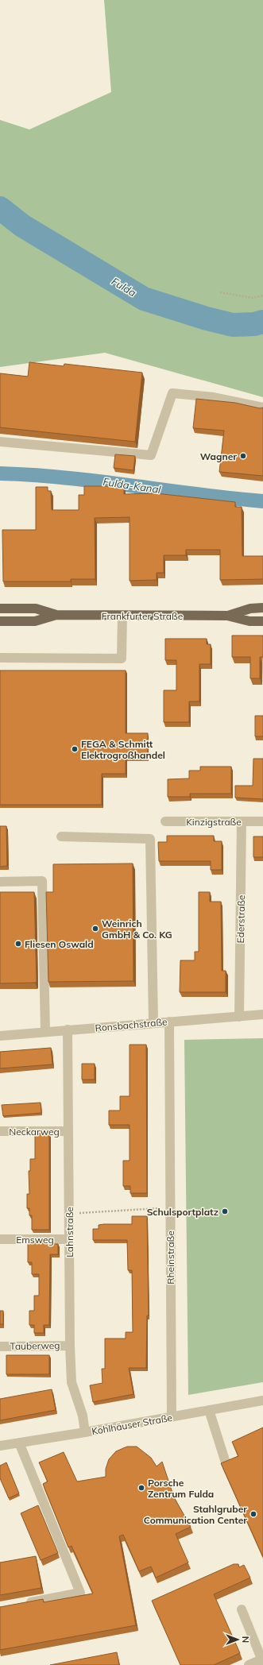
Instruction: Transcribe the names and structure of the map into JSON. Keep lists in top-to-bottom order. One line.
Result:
{"streets":{"main road":["Frankfurter Straße"],"street":["Kinzigstraße","Ederstraße","Ronsbachstraße","Neckarweg","Lahnstraße","Emsweg","Rheinstraße","Tauberweg","Kohlhäuser Straße"]},"crossings":[["Kinzigstraße","Ederstraße"],["Ederstraße","Ronsbachstraße"],["Ronsbachstraße","Lahnstraße"],["Ronsbachstraße","Rheinstraße"],["Neckarweg","Lahnstraße"],["Lahnstraße","Emsweg"],["Lahnstraße","Tauberweg"],["Lahnstraße","Kohlhäuser Straße"],["Rheinstraße","Kohlhäuser Straße"]],"water":["Fulda","Fulda-Kanal"],"places":["Wagner","FEGA & Schmitt Elektrogroßhandel","Weinrich GmbH & Co. KG","Fliesen Oswald","Schulsportplatz","Porsche Zentrum Fulda","Stahlgruber Communication Center"],"north":"right"}
